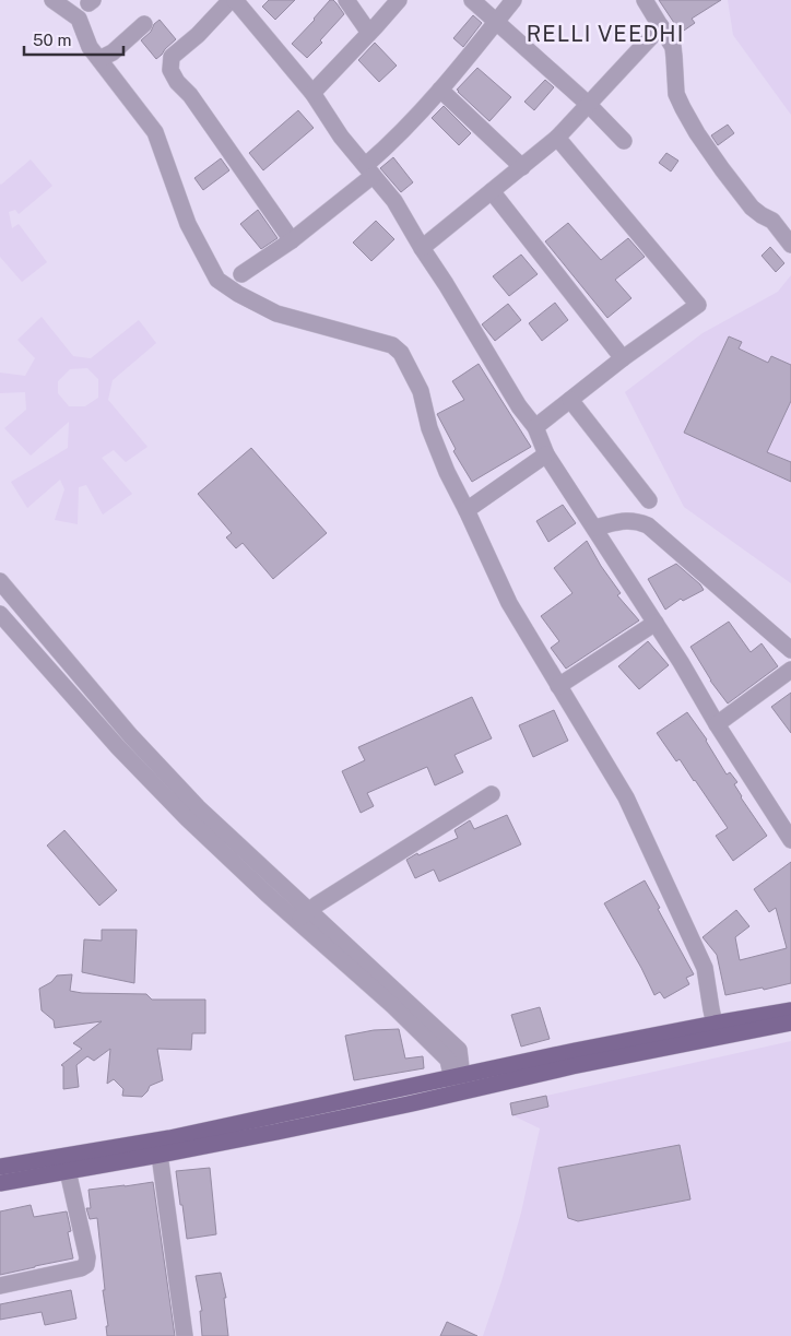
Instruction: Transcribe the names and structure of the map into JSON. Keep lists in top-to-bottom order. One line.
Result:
{"districts":["RELLI VEEDHI"],"scale_bar":"50 m"}
